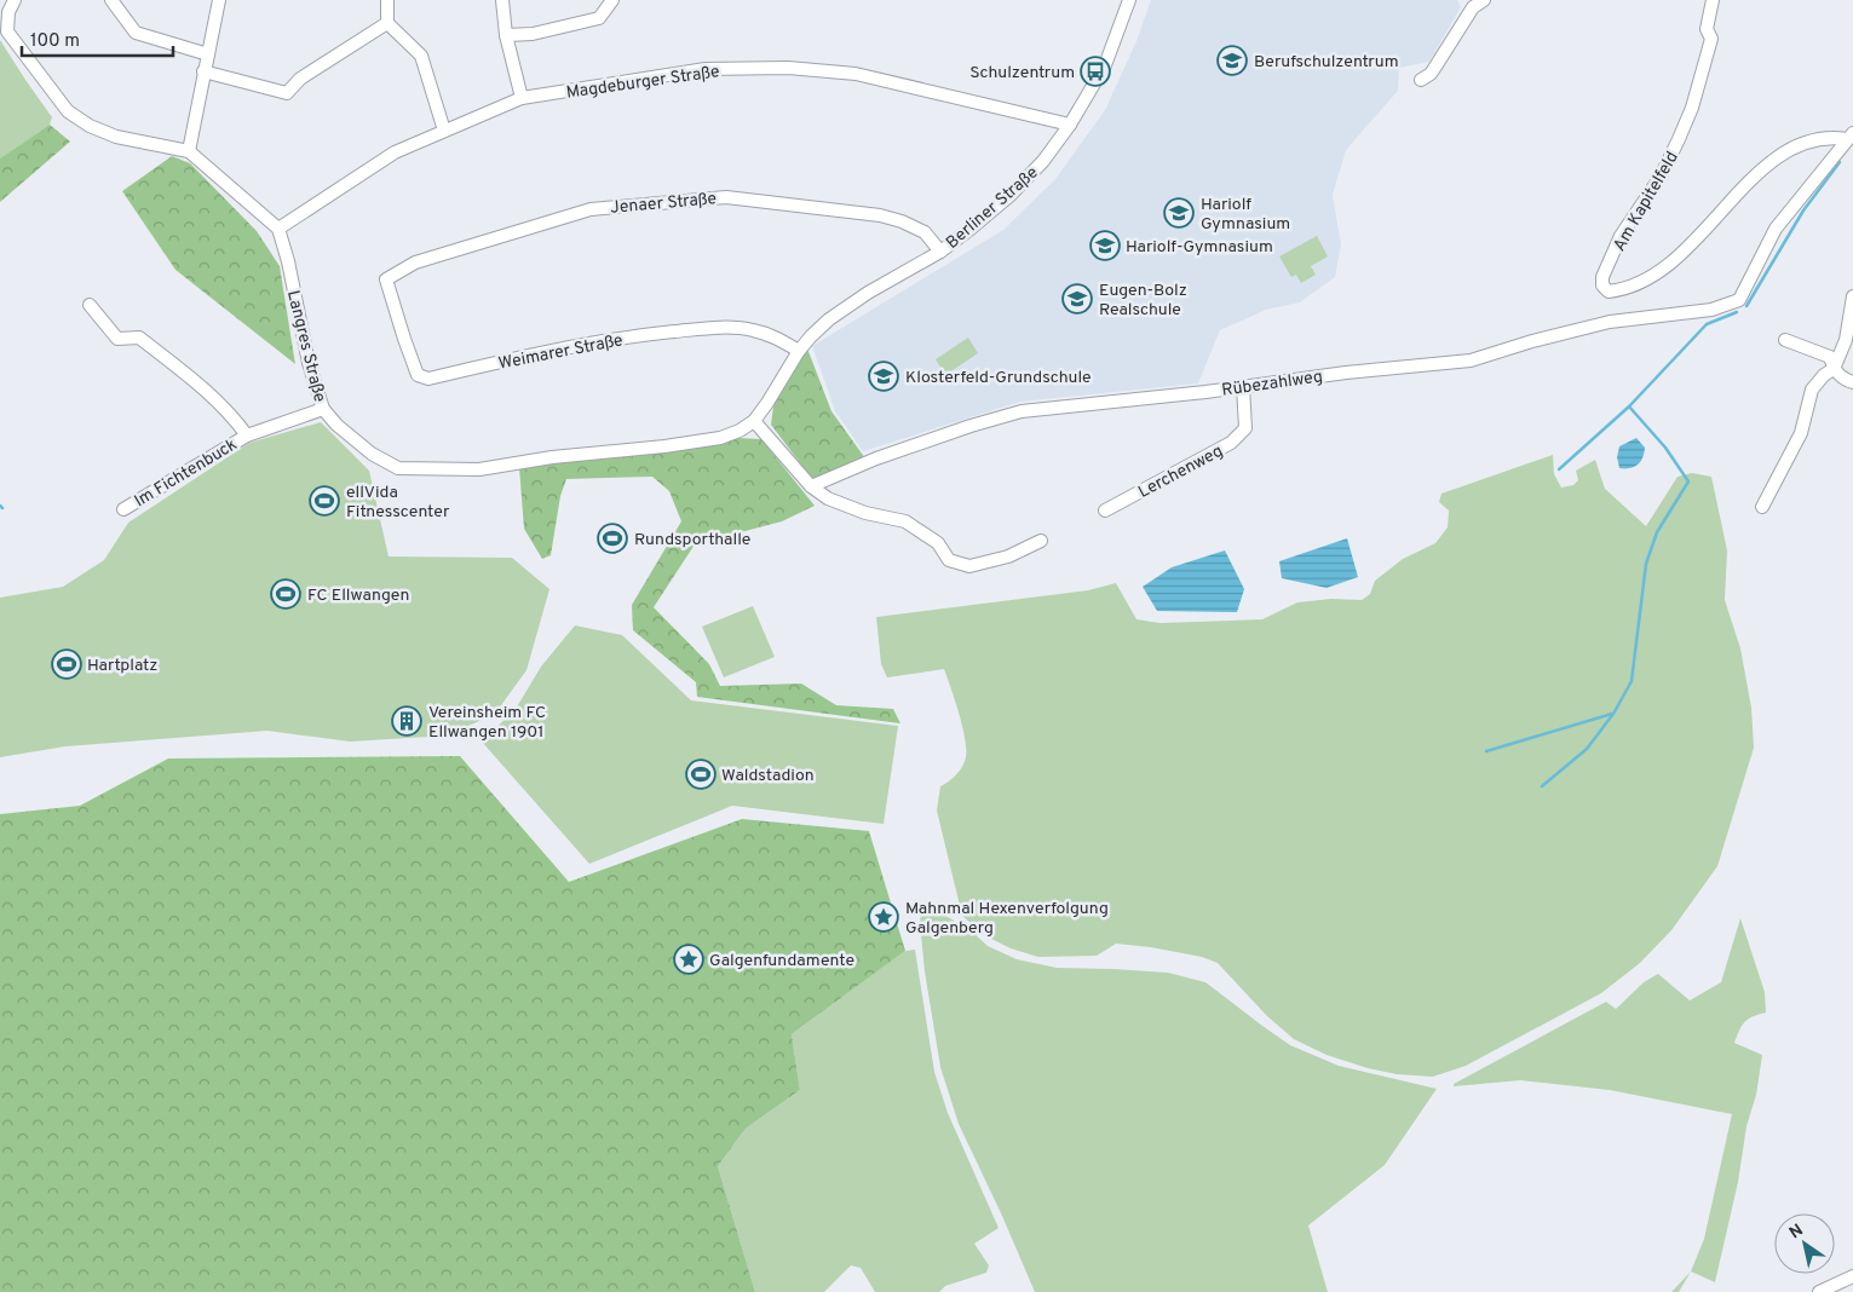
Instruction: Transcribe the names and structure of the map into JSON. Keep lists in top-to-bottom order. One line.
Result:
{"streets":{"street":["Magdeburger Straße","Am Kapitelfeld","Jenaer Straße","Berliner Straße","Langres Straße","Weimarer Straße","Rübezahlweg","Lerchenweg","Im Fichtenbuck"]},"crossings":[["Magdeburger Straße","Berliner Straße"],["Magdeburger Straße","Langres Straße"],["Am Kapitelfeld","Rübezahlweg"],["Jenaer Straße","Berliner Straße"],["Jenaer Straße","Weimarer Straße"],["Berliner Straße","Langres Straße"],["Berliner Straße","Weimarer Straße"],["Langres Straße","Im Fichtenbuck"],["Rübezahlweg","Lerchenweg"]],"places":{"school or university":["Berufschulzentrum","Hariolf Gymnasium","Hariolf-Gymnasium","Eugen-Bolz Realschule","Klosterfeld-Grundschule"],"bus stop":["Schulzentrum"],"sports":["ellVida Fitnesscenter","Rundsporthalle","FC Ellwangen","Hartplatz","Waldstadion"],"building":["Vereinsheim FC Ellwangen 1901"],"place":["Mahnmal Hexenverfolgung Galgenberg","Galgenfundamente"]},"scale_bar":"100 m","north":"top left"}
